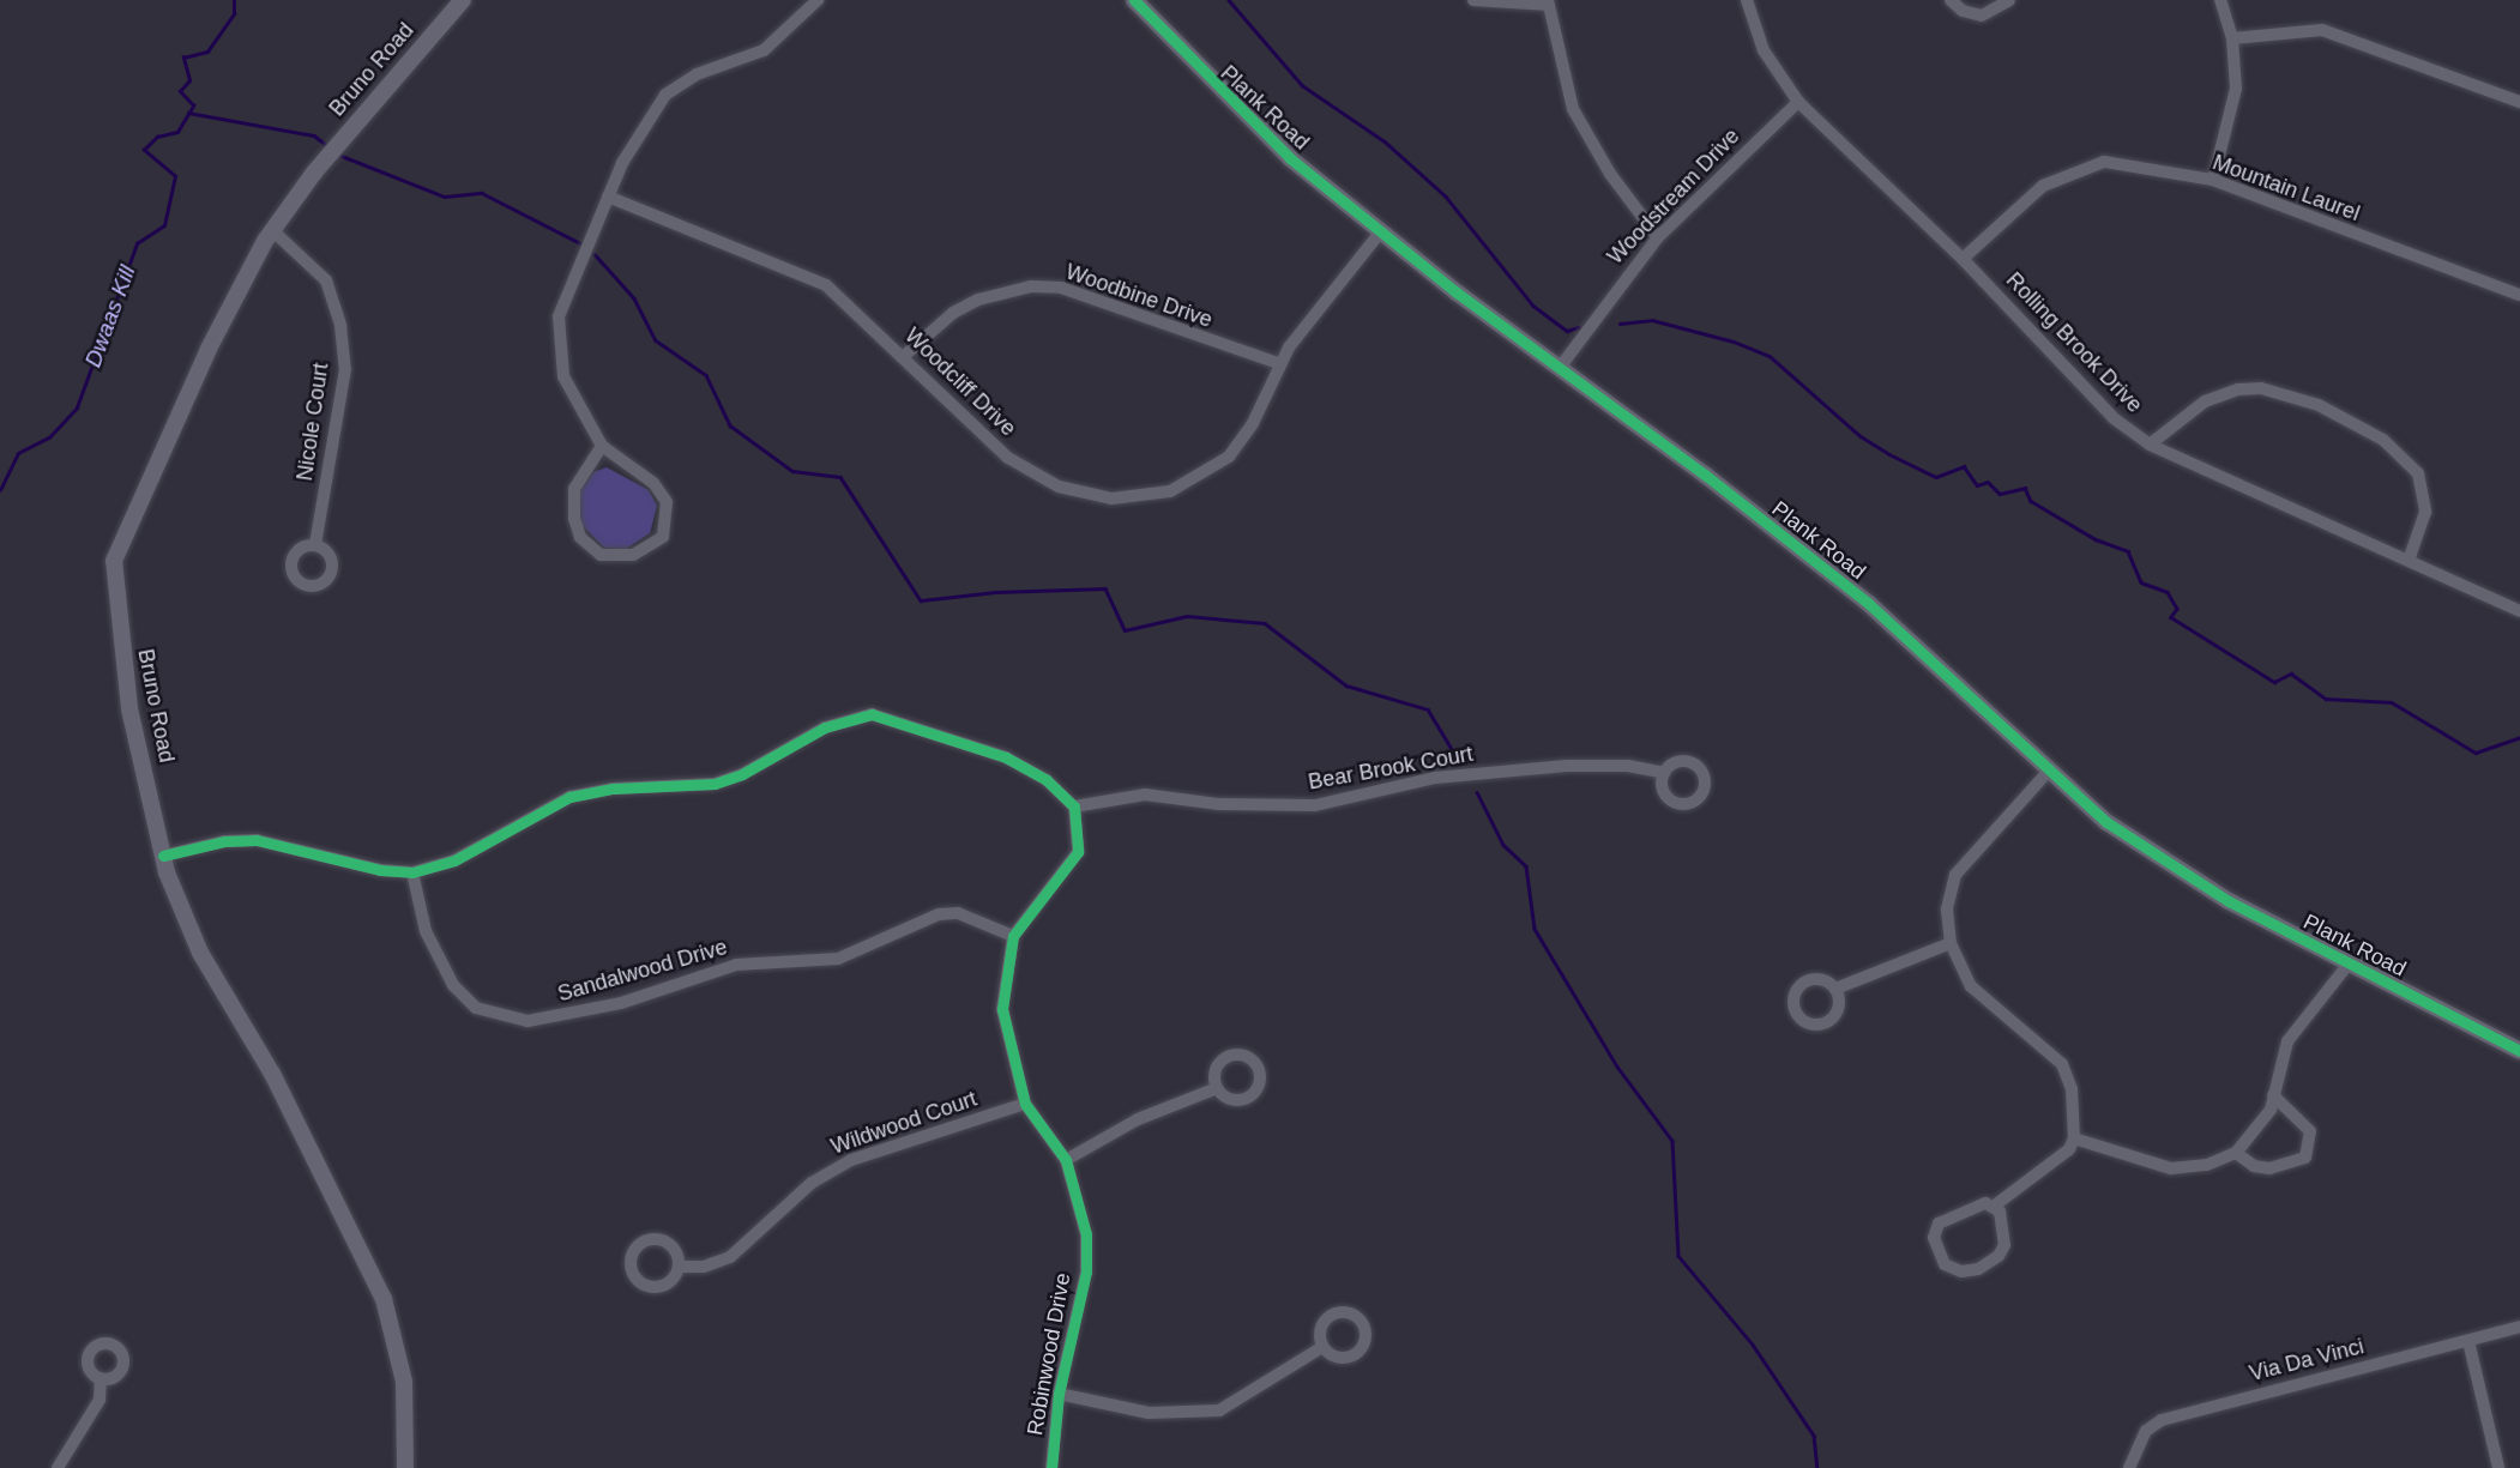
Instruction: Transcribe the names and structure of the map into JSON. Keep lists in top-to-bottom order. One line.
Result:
{"streets":{"street":["Bruno Road","Plank Road","Mountain Laurel","Woodstream Drive","Woodbine Drive","Rolling Brook Drive","Woodcliff Drive","Nicole Court","Bear Brook Court","Sandalwood Drive","Wildwood Court","Robinwood Drive","Via Da Vinci"]},"crossings":[["Bruno Road","Nicole Court"],["Plank Road","Woodstream Drive"],["Plank Road","Woodcliff Drive"],["Mountain Laurel","Rolling Brook Drive"],["Woodstream Drive","Rolling Brook Drive"],["Woodbine Drive","Woodcliff Drive"],["Sandalwood Drive","Robinwood Drive"],["Wildwood Court","Robinwood Drive"]],"water":["Dwaas Kill"]}
